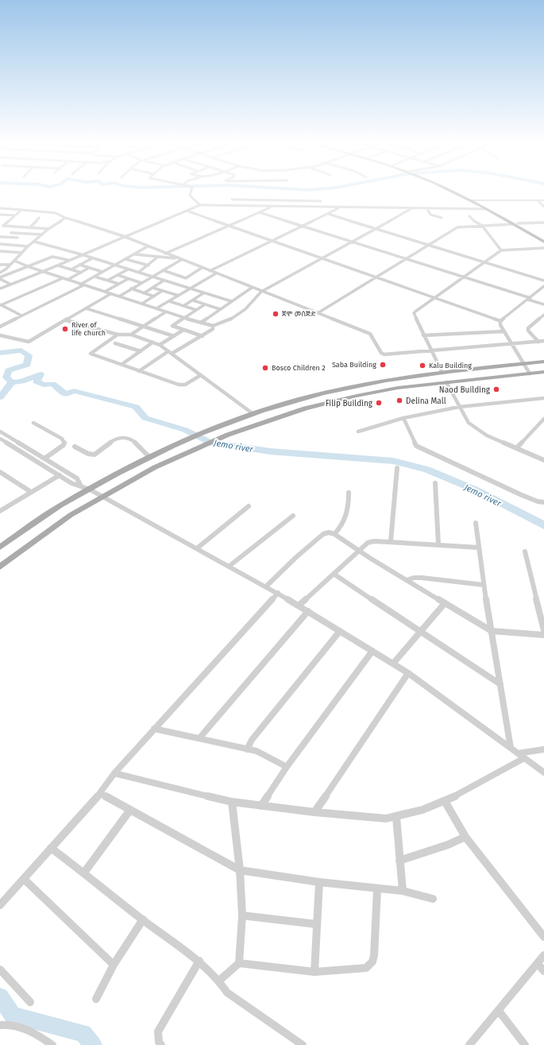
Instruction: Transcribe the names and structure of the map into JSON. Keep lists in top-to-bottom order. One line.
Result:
{"water":["Jemo river"],"places":["ጀሞ መስጅድ","River of life church","Saba Building","Kalu Building","Bosco Children 2","Naod Building","Delina Mall","Filip Building"]}
